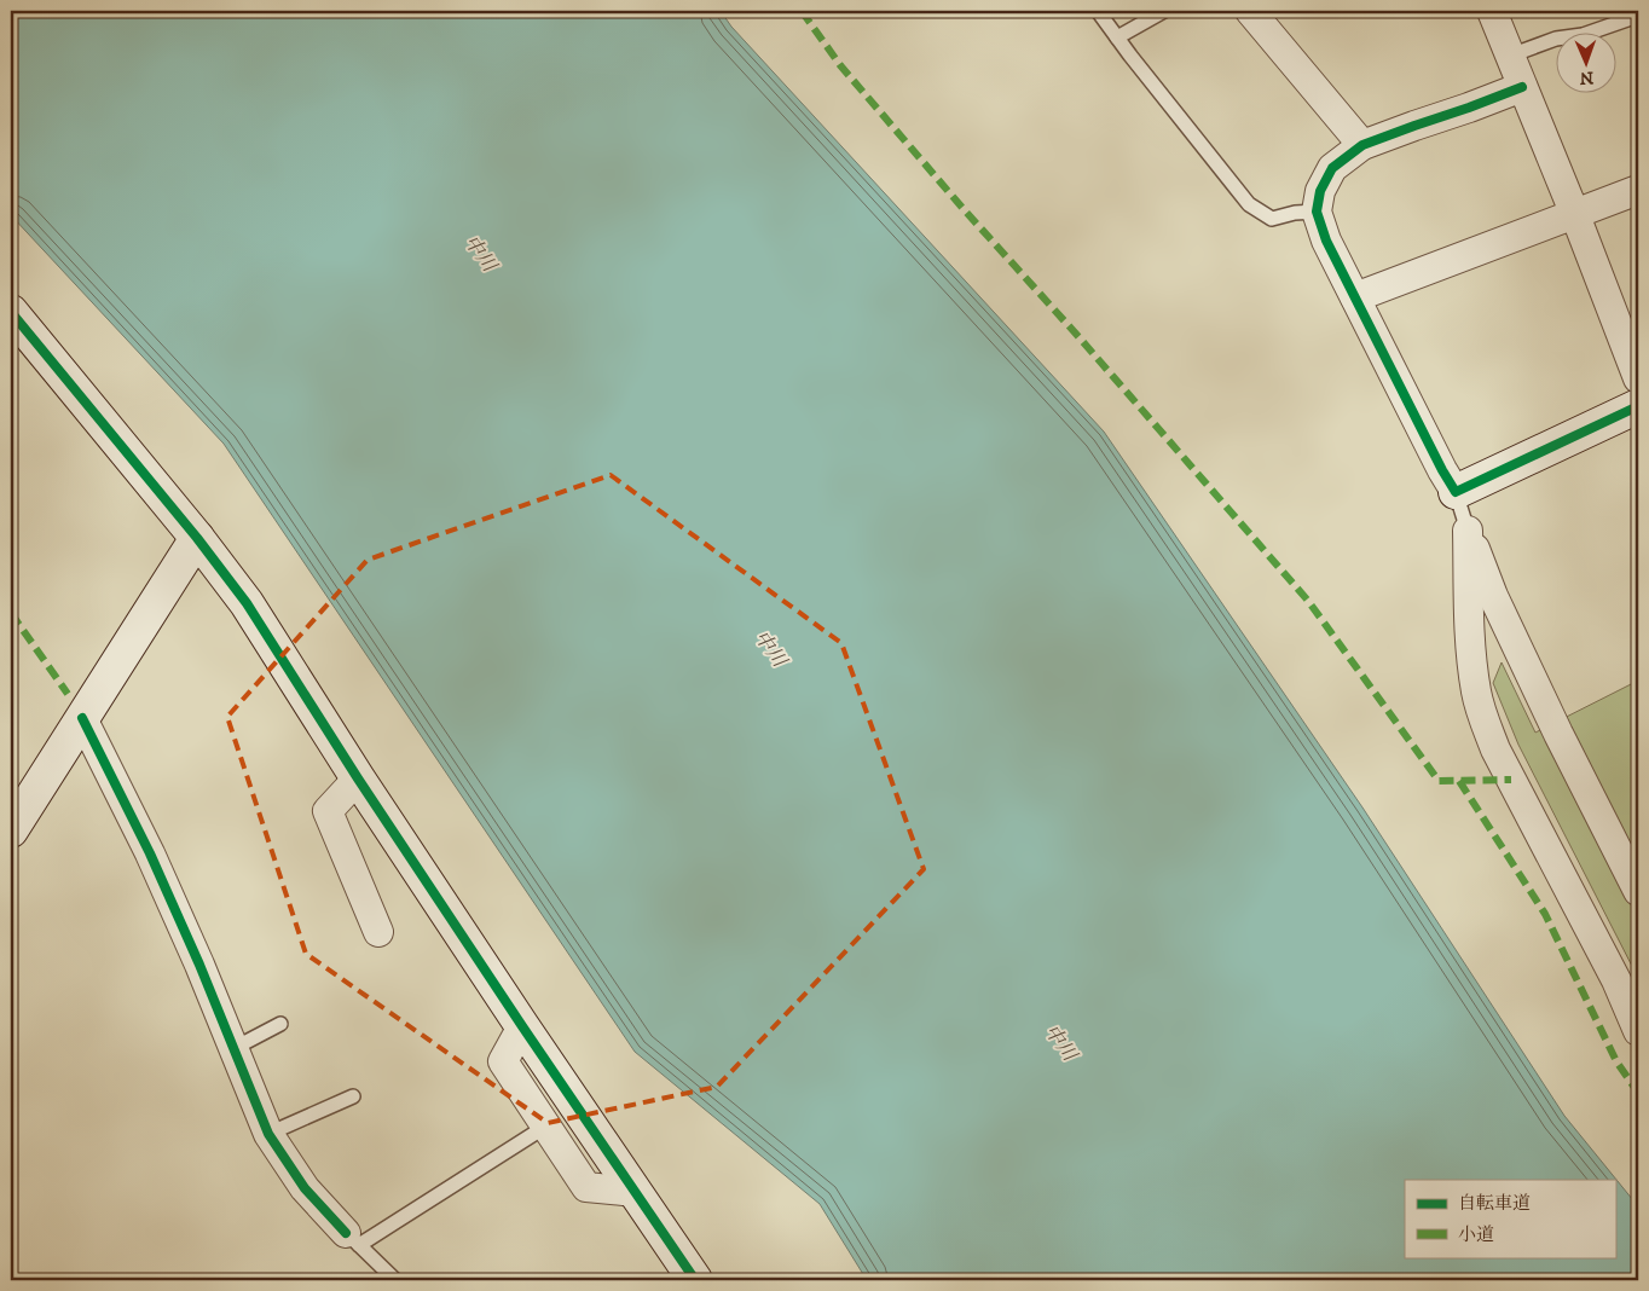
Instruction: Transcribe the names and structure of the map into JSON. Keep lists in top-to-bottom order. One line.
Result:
{"water":["中川"],"legend":["自転車道","小道"],"north":"bottom"}
